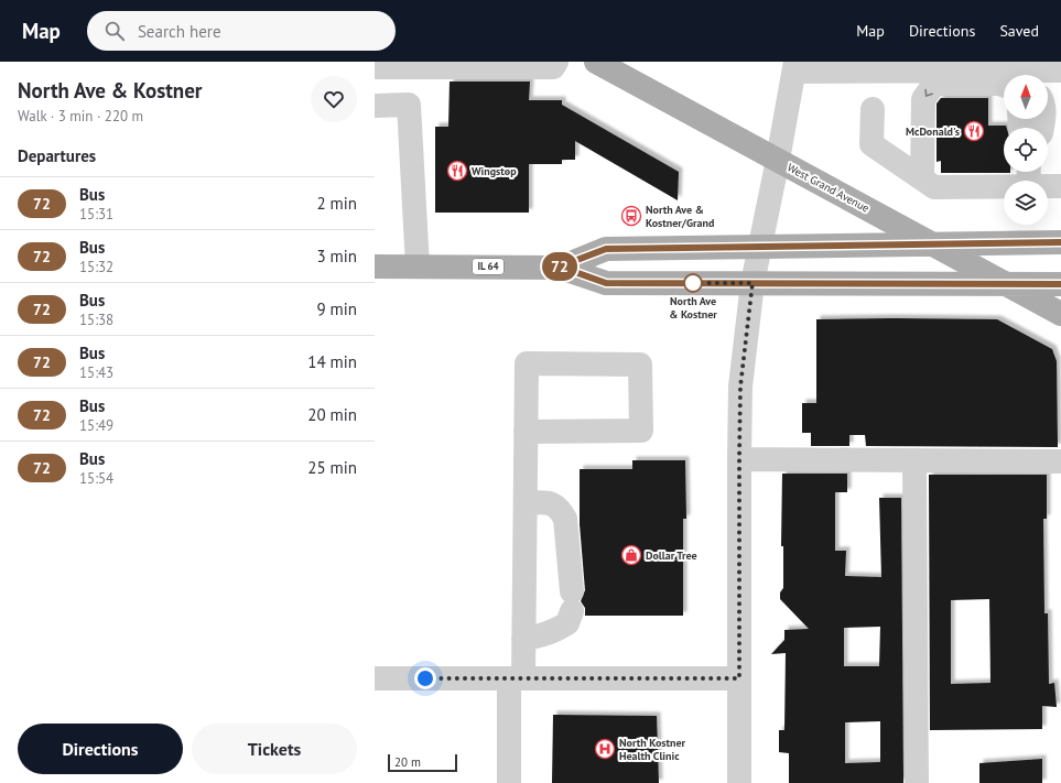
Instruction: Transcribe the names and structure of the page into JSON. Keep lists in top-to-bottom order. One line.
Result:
{"streets":{"main road":["West Grand Avenue","IL 64"]},"crossings":[["West Grand Avenue","IL 64"]],"places":{"restaurant":["McDonald's","Wingstop"],"bus stop":["North Ave & Kostner/Grand"],"other":["North Ave & Kostner"],"shop":["Dollar Tree"],"hospital":["North Kostner Health Clinic"]},"lines":["bus line 72"],"scale_bar":"20 m","north":"top","page":{"header":"Map","search":"Search here","nav":["Map","Directions","Saved"],"heading":[["North Ave & Kostner","Walk · 3 min · 220 m"],"Departures"],"on_map":"72","list":[{"mark":"72","name":"Bus","note":"15:31","value":"2 min"},{"mark":"72","name":"Bus","note":"15:32","value":"3 min"},{"mark":"72","name":"Bus","note":"15:38","value":"9 min"},{"mark":"72","name":"Bus","note":"15:43","value":"14 min"},{"mark":"72","name":"Bus","note":"15:49","value":"20 min"},{"mark":"72","name":"Bus","note":"15:54","value":"25 min"}],"buttons":["Directions","Tickets"],"scale":"20 m"}}
